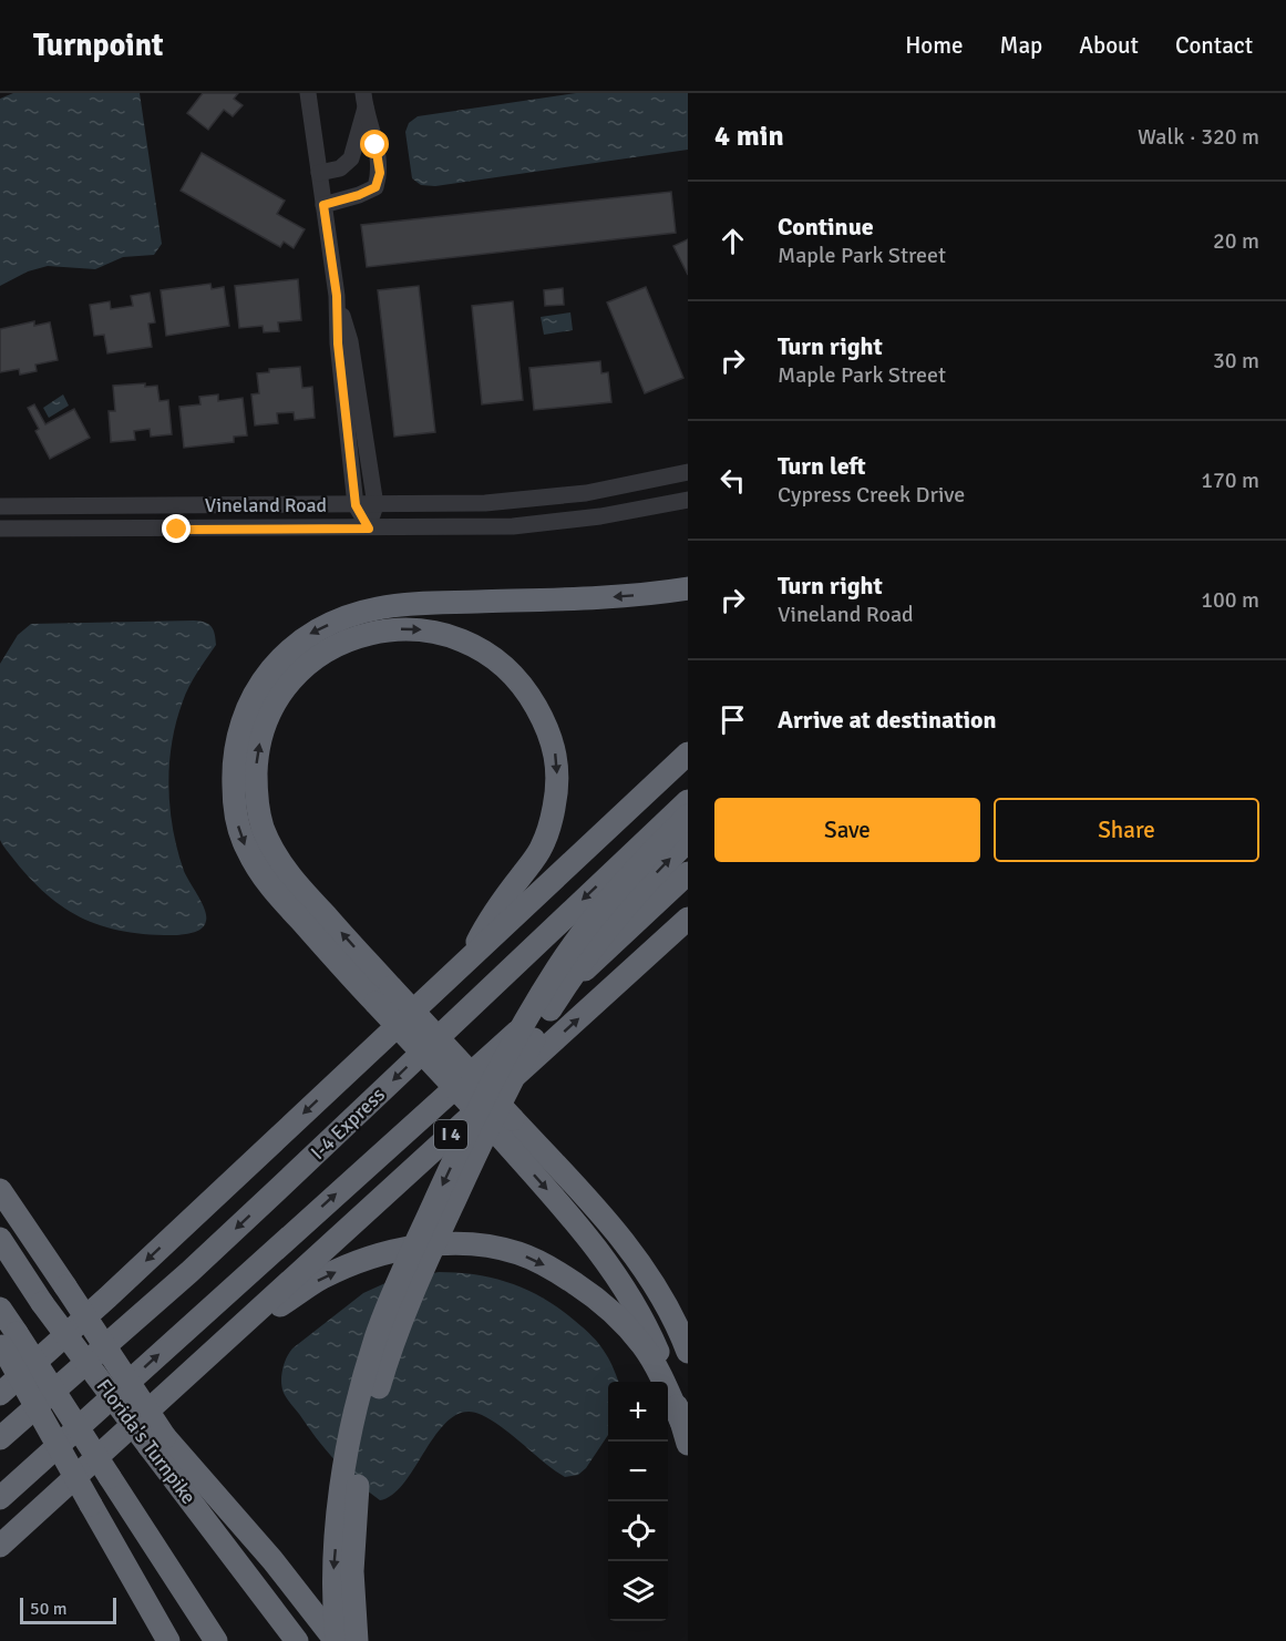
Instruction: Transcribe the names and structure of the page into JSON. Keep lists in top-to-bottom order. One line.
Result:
{"streets":{"highway":["I-4 Express","I 4","Florida's Turnpike"],"street":["Vineland Road"]},"scale_bar":"50 m","page":{"header":"Turnpoint","nav":["Home","Map","About","Contact"],"heading":["4 min","Walk · 320 m"],"list":[["Continue","Maple Park Street","20 m"],["Turn right","Maple Park Street","30 m"],["Turn left","Cypress Creek Drive","170 m"],["Turn right","Vineland Road","100 m"],"Arrive at destination"],"buttons":["Save","Share"],"map_buttons":["+","−"],"scale":"50 m"}}
